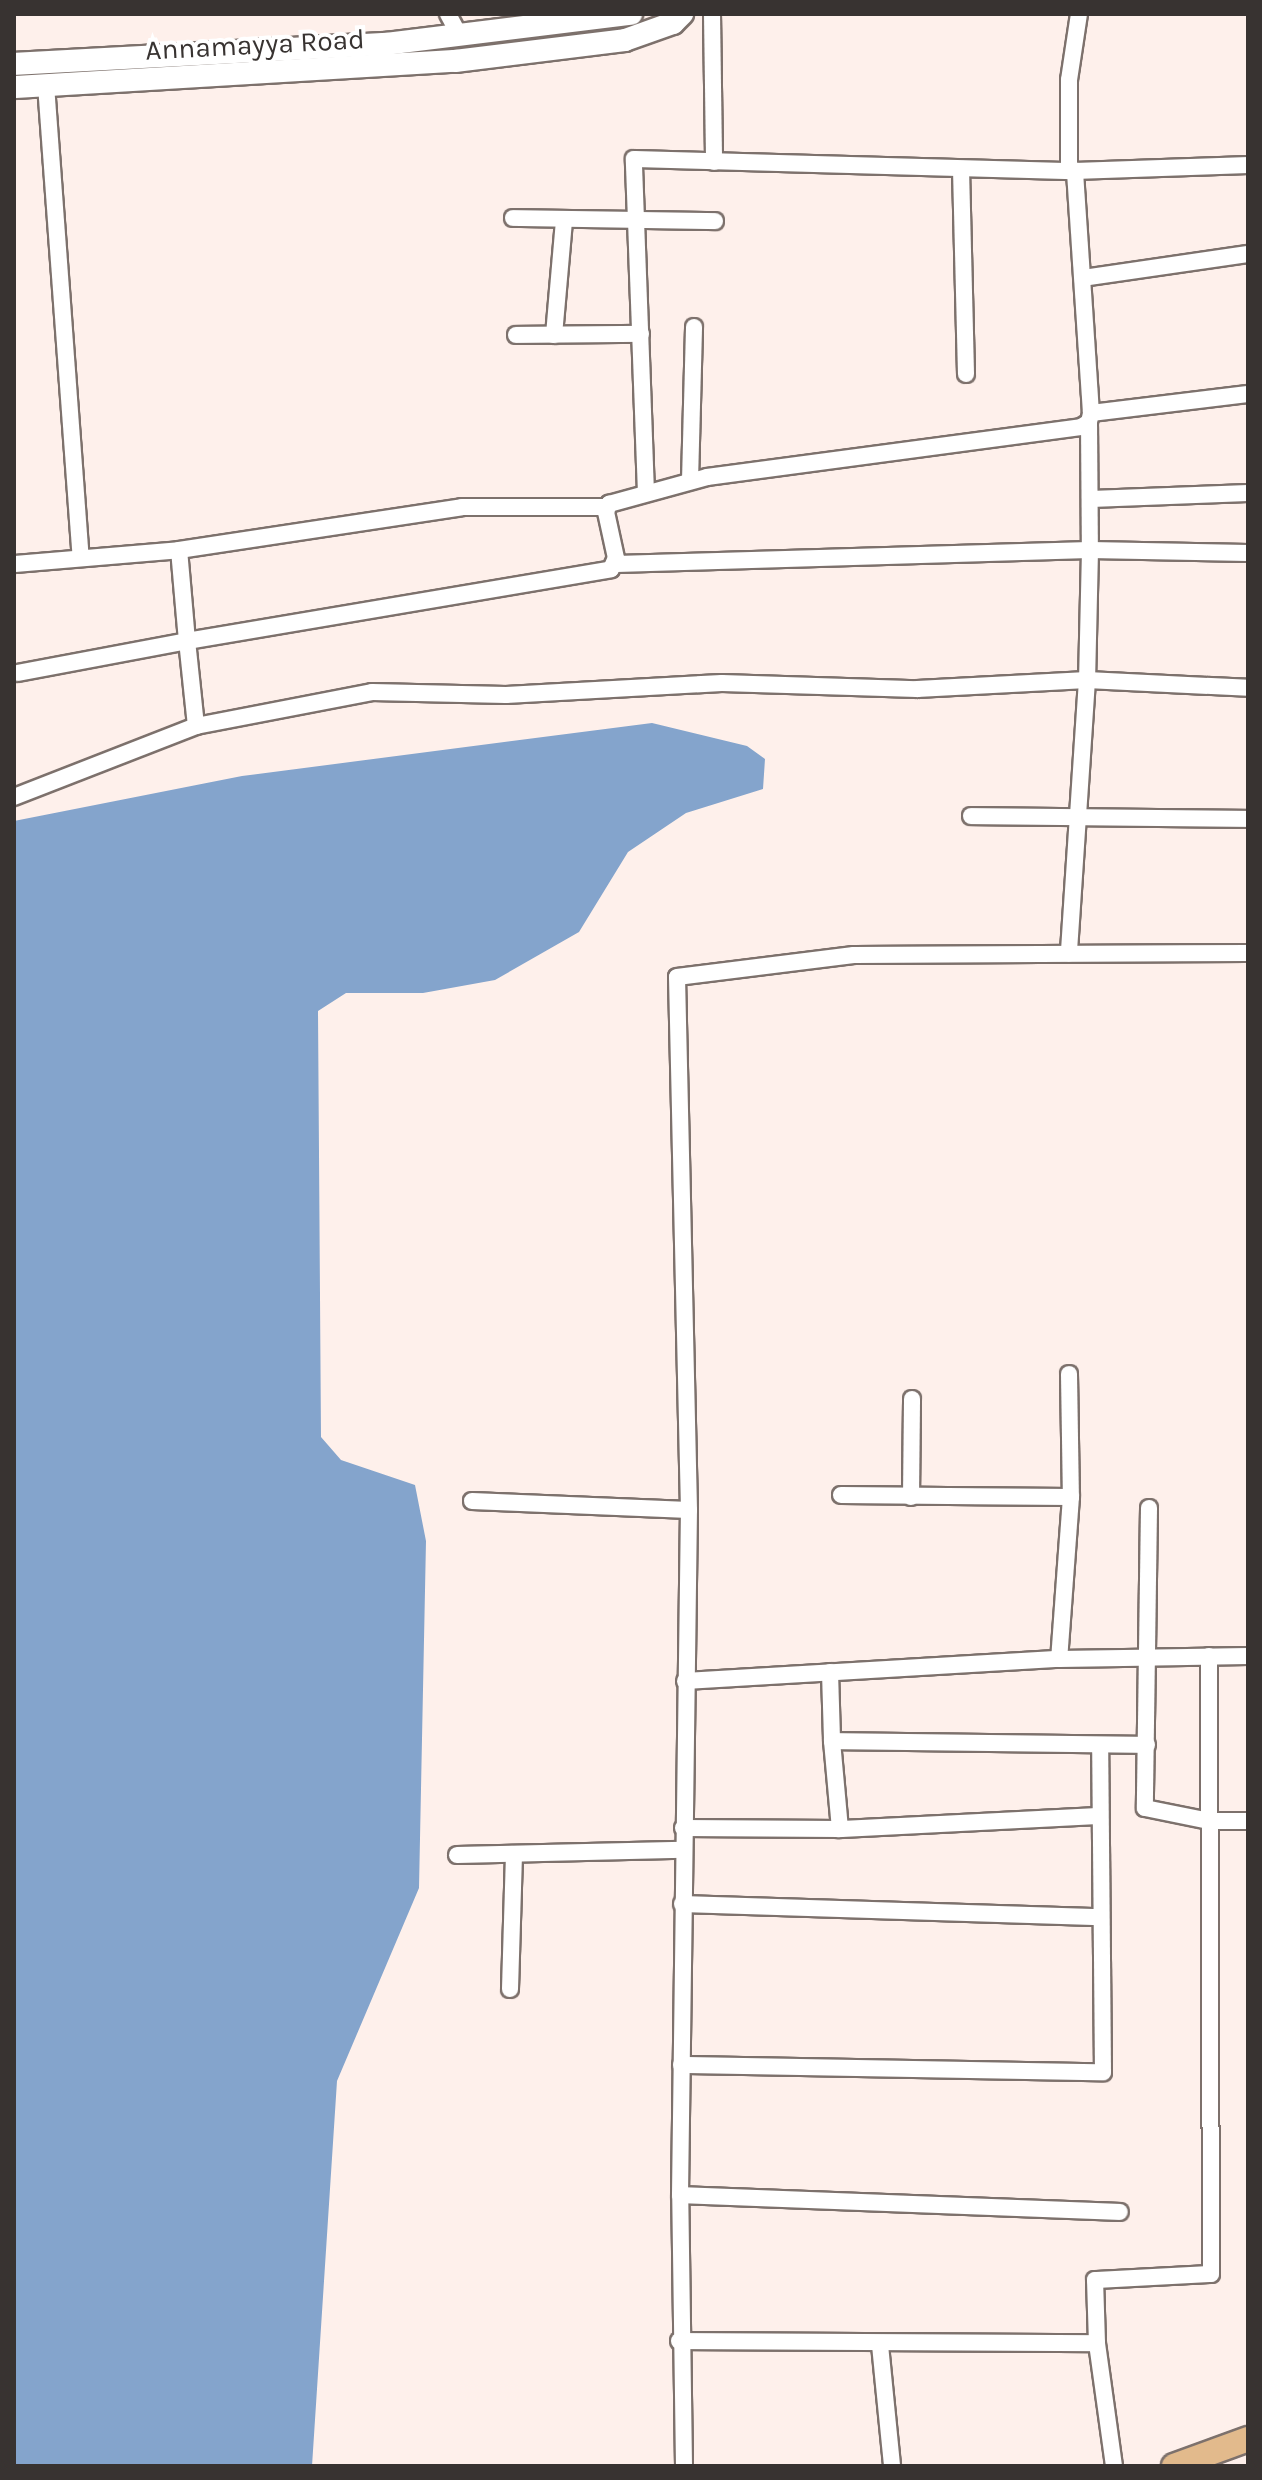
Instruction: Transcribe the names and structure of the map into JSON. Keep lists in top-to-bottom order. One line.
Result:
{"streets":{"street":["Annamayya Road"]}}
